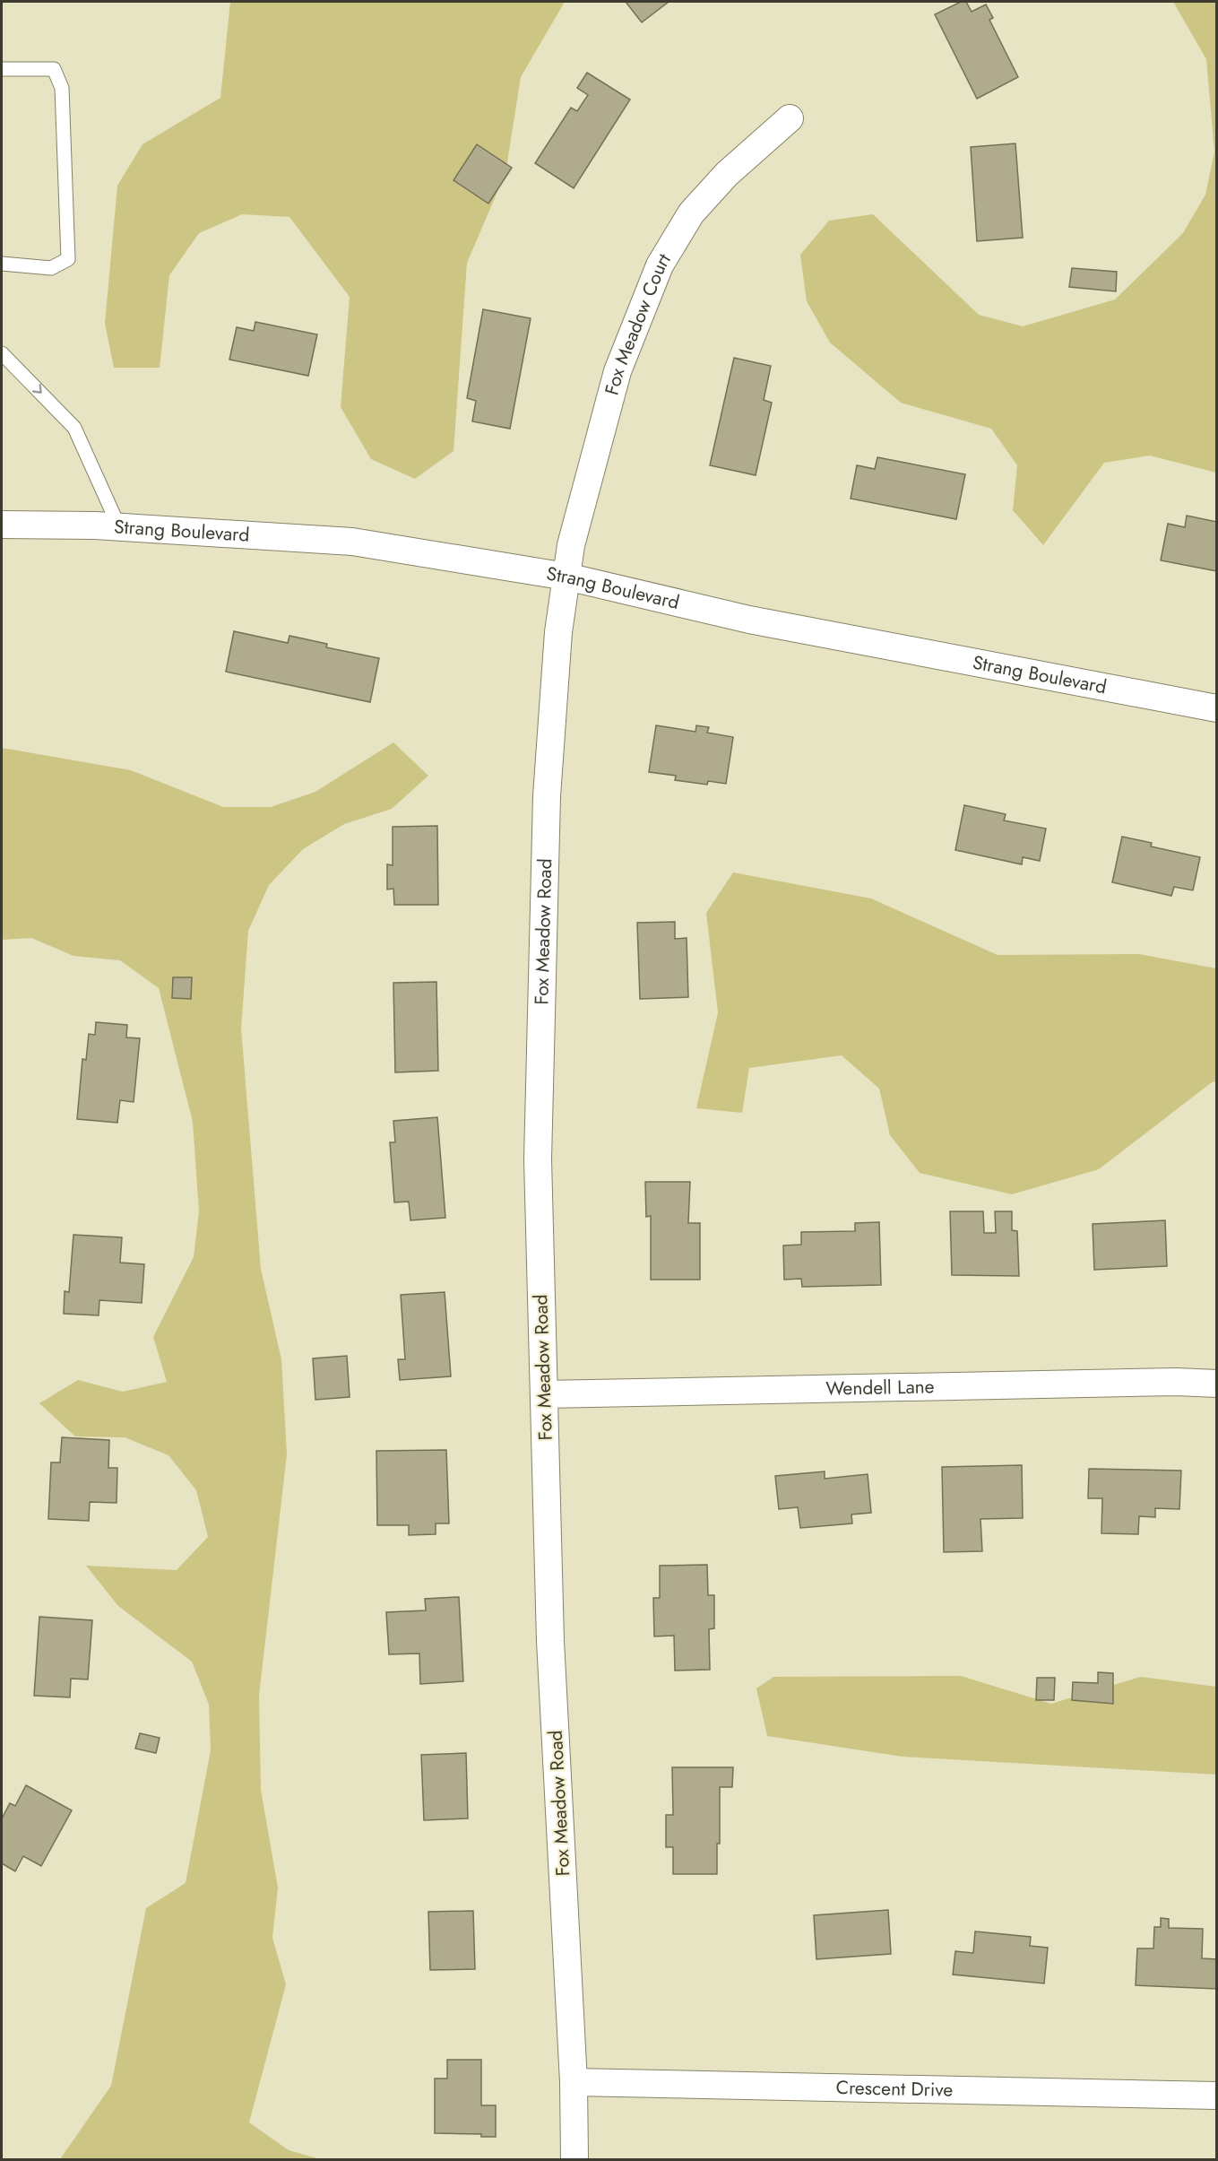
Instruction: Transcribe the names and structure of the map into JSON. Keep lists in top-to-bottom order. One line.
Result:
{"streets":{"street":["Fox Meadow Court","Strang Boulevard","Fox Meadow Road","Wendell Lane","Crescent Drive"]},"crossings":[["Fox Meadow Court","Strang Boulevard"],["Fox Meadow Court","Fox Meadow Road"],["Strang Boulevard","Fox Meadow Road"],["Fox Meadow Road","Wendell Lane"],["Fox Meadow Road","Crescent Drive"]]}
